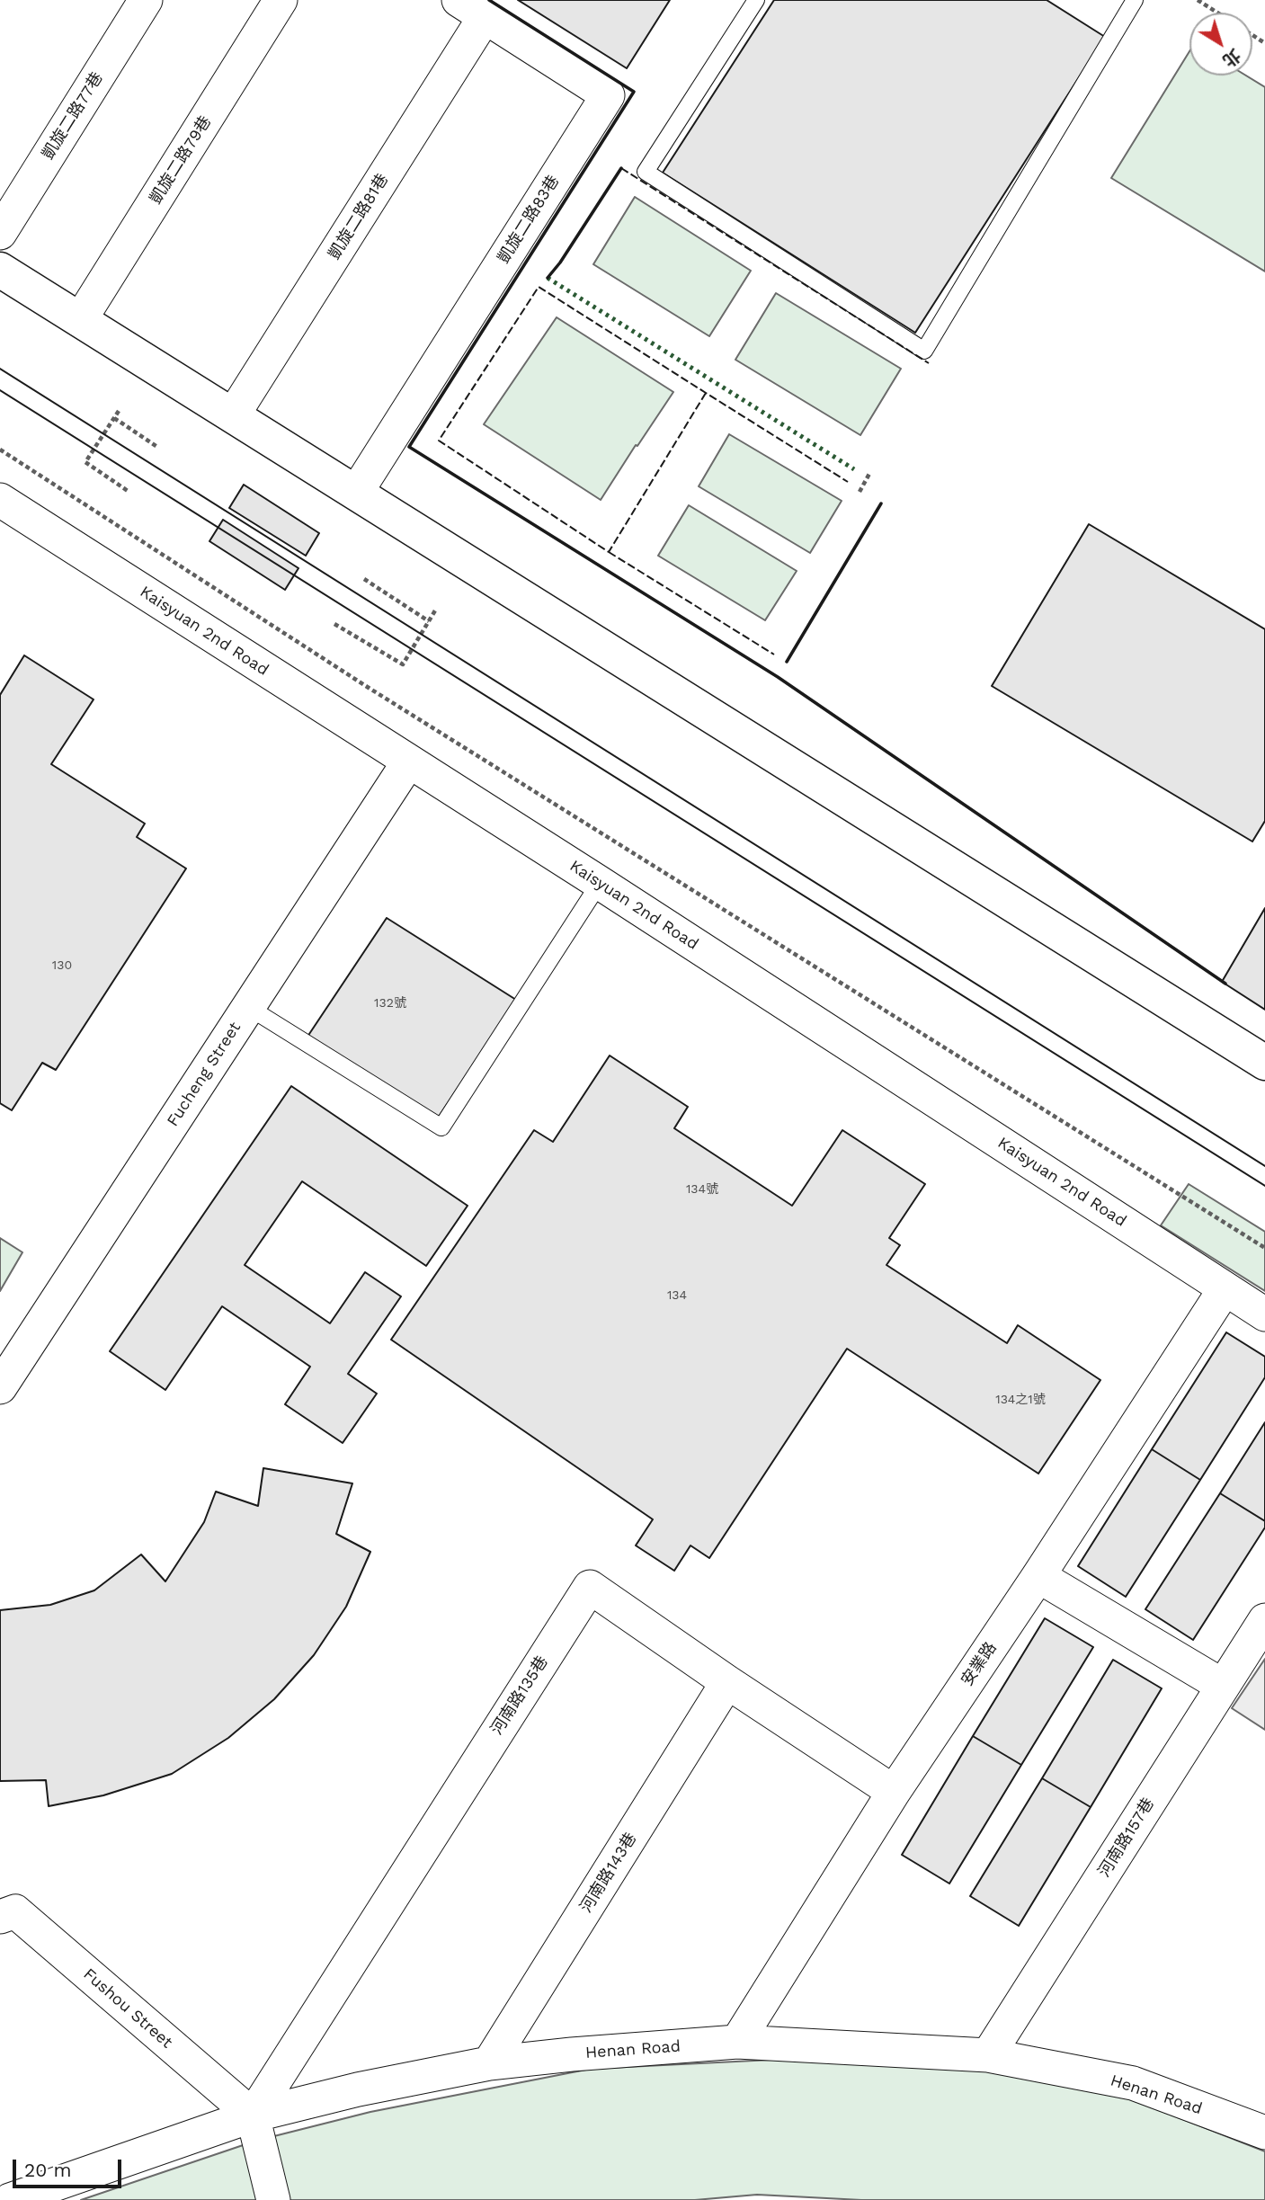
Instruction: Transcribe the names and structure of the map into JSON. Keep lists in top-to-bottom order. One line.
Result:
{"streets":{"street":["凱旋二路77巷","凱旋二路79巷","凱旋二路81巷","凱旋二路83巷","Kaisyuan 2nd Road","Fucheng Street","安業路","河南路135巷","河南路157巷","河南路143巷","Fushou Street","Henan Road"]},"crossings":[["凱旋二路81巷","凱旋二路83巷"],["Kaisyuan 2nd Road","Fucheng Street"],["Kaisyuan 2nd Road","安業路"],["安業路","河南路135巷"],["安業路","Henan Road"],["河南路135巷","河南路143巷"],["河南路135巷","Fushou Street"],["河南路135巷","Henan Road"],["河南路157巷","Henan Road"],["河南路143巷","Henan Road"],["Fushou Street","Henan Road"]],"house_numbers":["130","132號","134號","134","134之1號"],"scale_bar":"20 m","north":"bottom right"}
